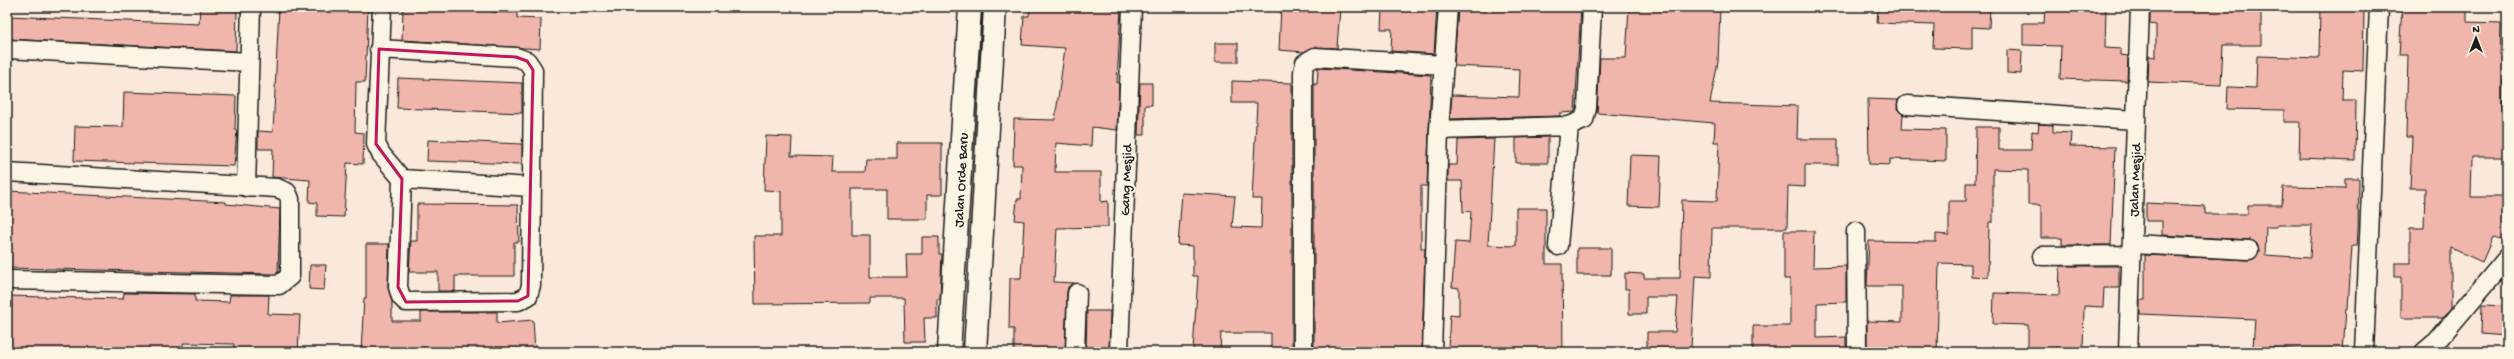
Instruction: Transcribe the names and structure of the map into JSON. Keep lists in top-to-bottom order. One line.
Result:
{"streets":{"main road":["Jalan Orde Baru"],"street":["Gang Mesjid","Jalan Mesjid"]},"north":"top"}
